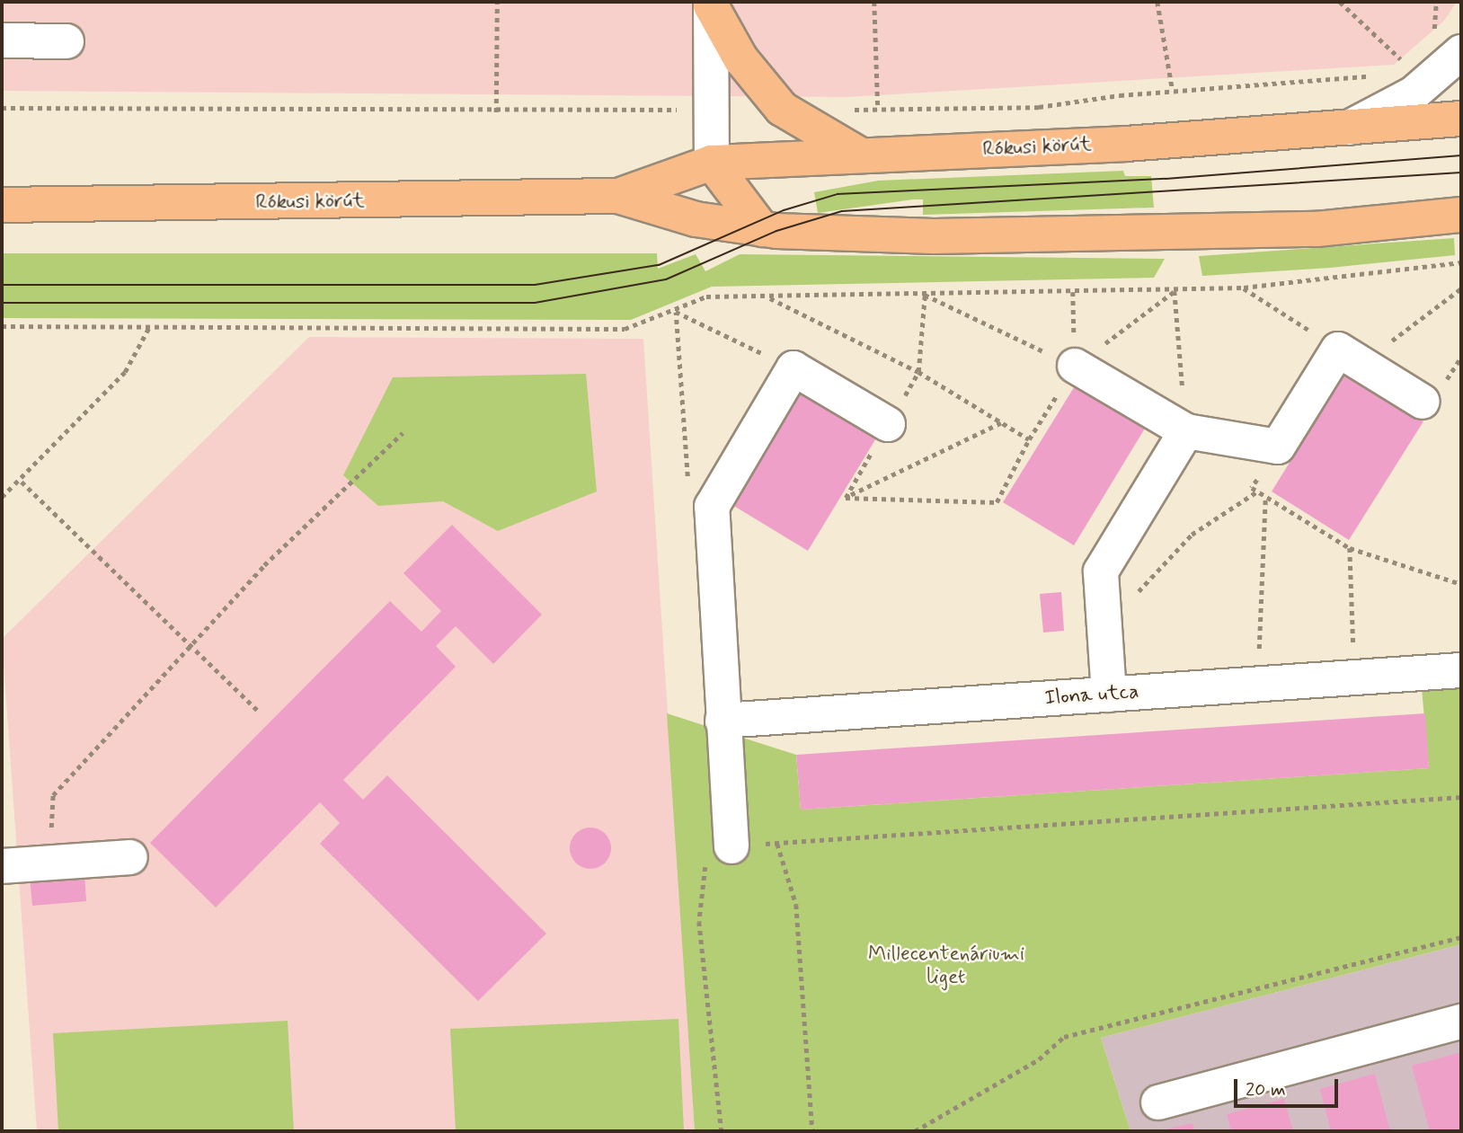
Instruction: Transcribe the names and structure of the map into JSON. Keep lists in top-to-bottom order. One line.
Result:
{"streets":{"main road":["Rókusi körút"],"street":["Ilona utca"]},"parks":["Millecentenáriumi liget"],"scale_bar":"20 m"}
